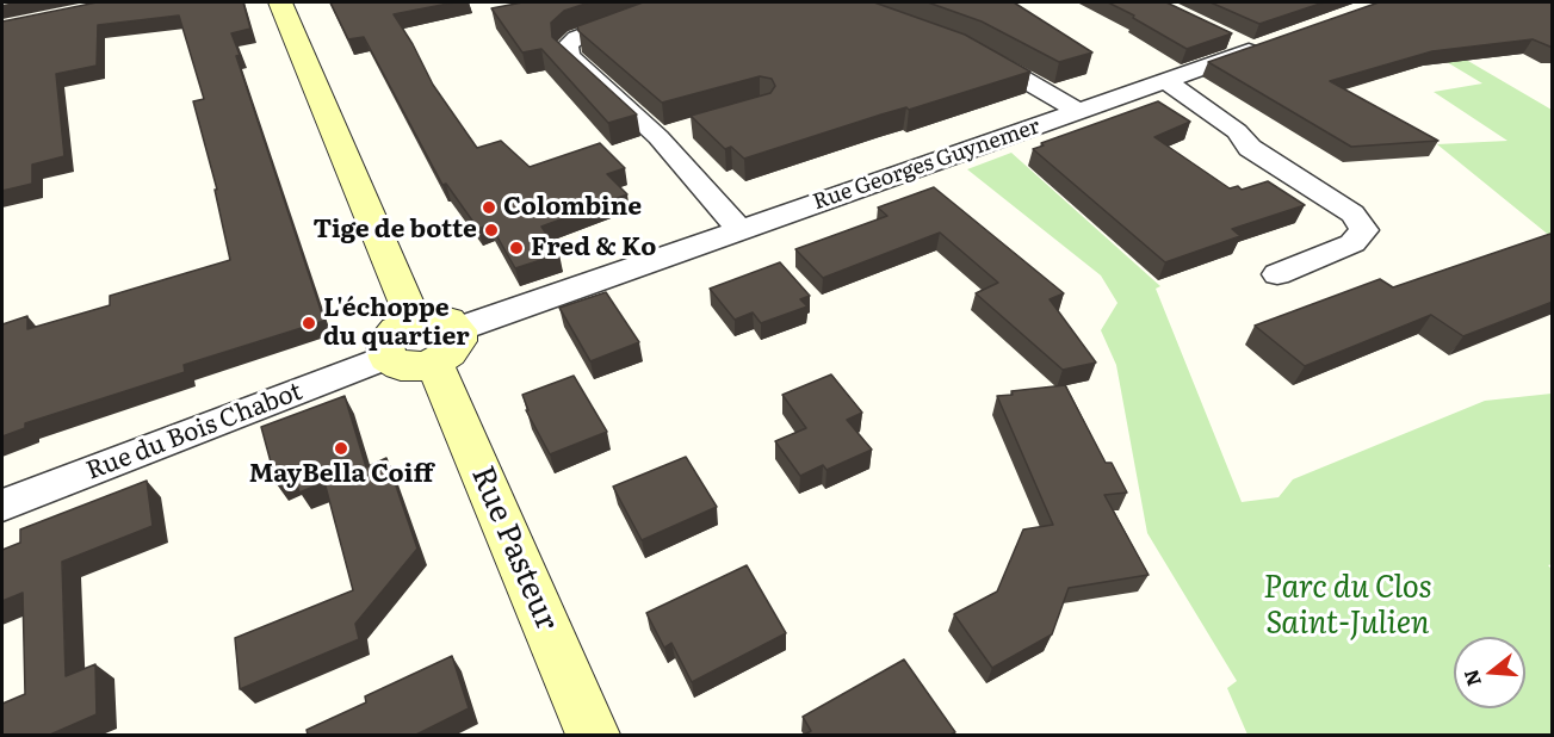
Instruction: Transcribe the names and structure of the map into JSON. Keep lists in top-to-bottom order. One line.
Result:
{"streets":{"street":["Rue Georges Guynemer","Rue du Bois Chabot","Rue Pasteur"]},"crossings":[["Rue Georges Guynemer","Rue du Bois Chabot"],["Rue Georges Guynemer","Rue Pasteur"],["Rue du Bois Chabot","Rue Pasteur"]],"parks":["Parc du Clos Saint-Julien"],"places":["Colombine","Tige de botte","Fred & Ko","L'échoppe du quartier","MayBella Coiff"],"north":"left"}
